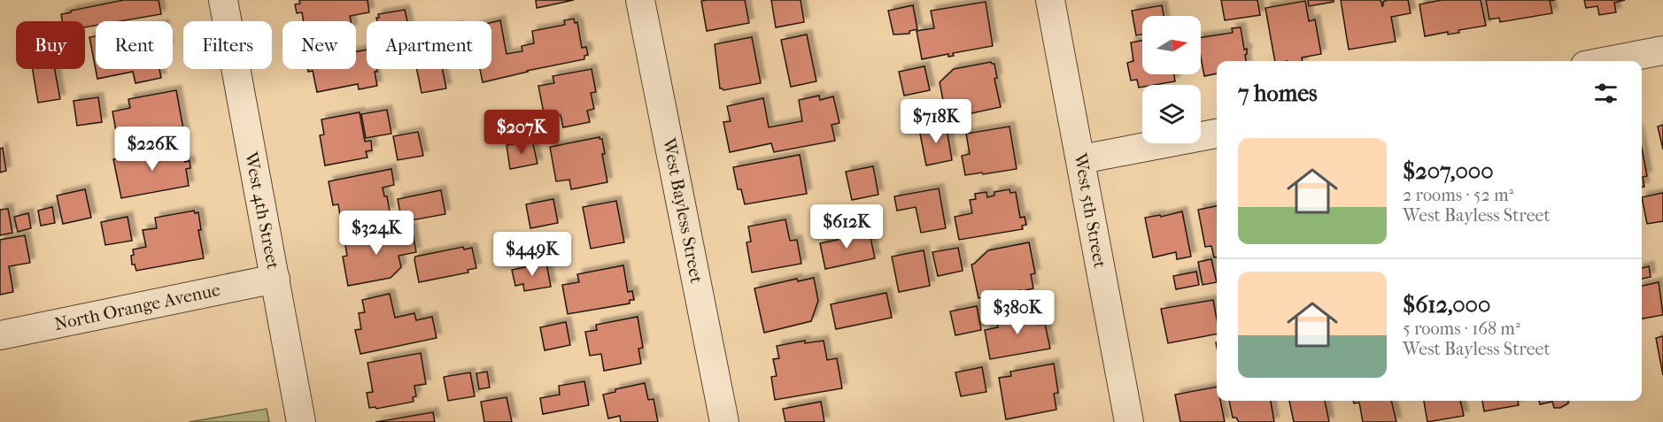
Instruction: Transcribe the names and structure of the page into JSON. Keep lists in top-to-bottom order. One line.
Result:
{"streets":{"street":["West 4th Street","West Bayless Street","West 5th Street","North Orange Avenue"]},"crossings":[["West 4th Street","North Orange Avenue"]],"north":"right","page":{"chip":["Buy","Rent","Filters","New","Apartment"],"heading":"7 homes","price":["$718K","$207K","$226K","$612K","$324K","$449K","$380K"],"list":[{"name":"$207,000","note":"2 rooms · 52 m² · West Bayless Street"},{"name":"$612,000","note":"5 rooms · 168 m² · West Bayless Street"}]}}
